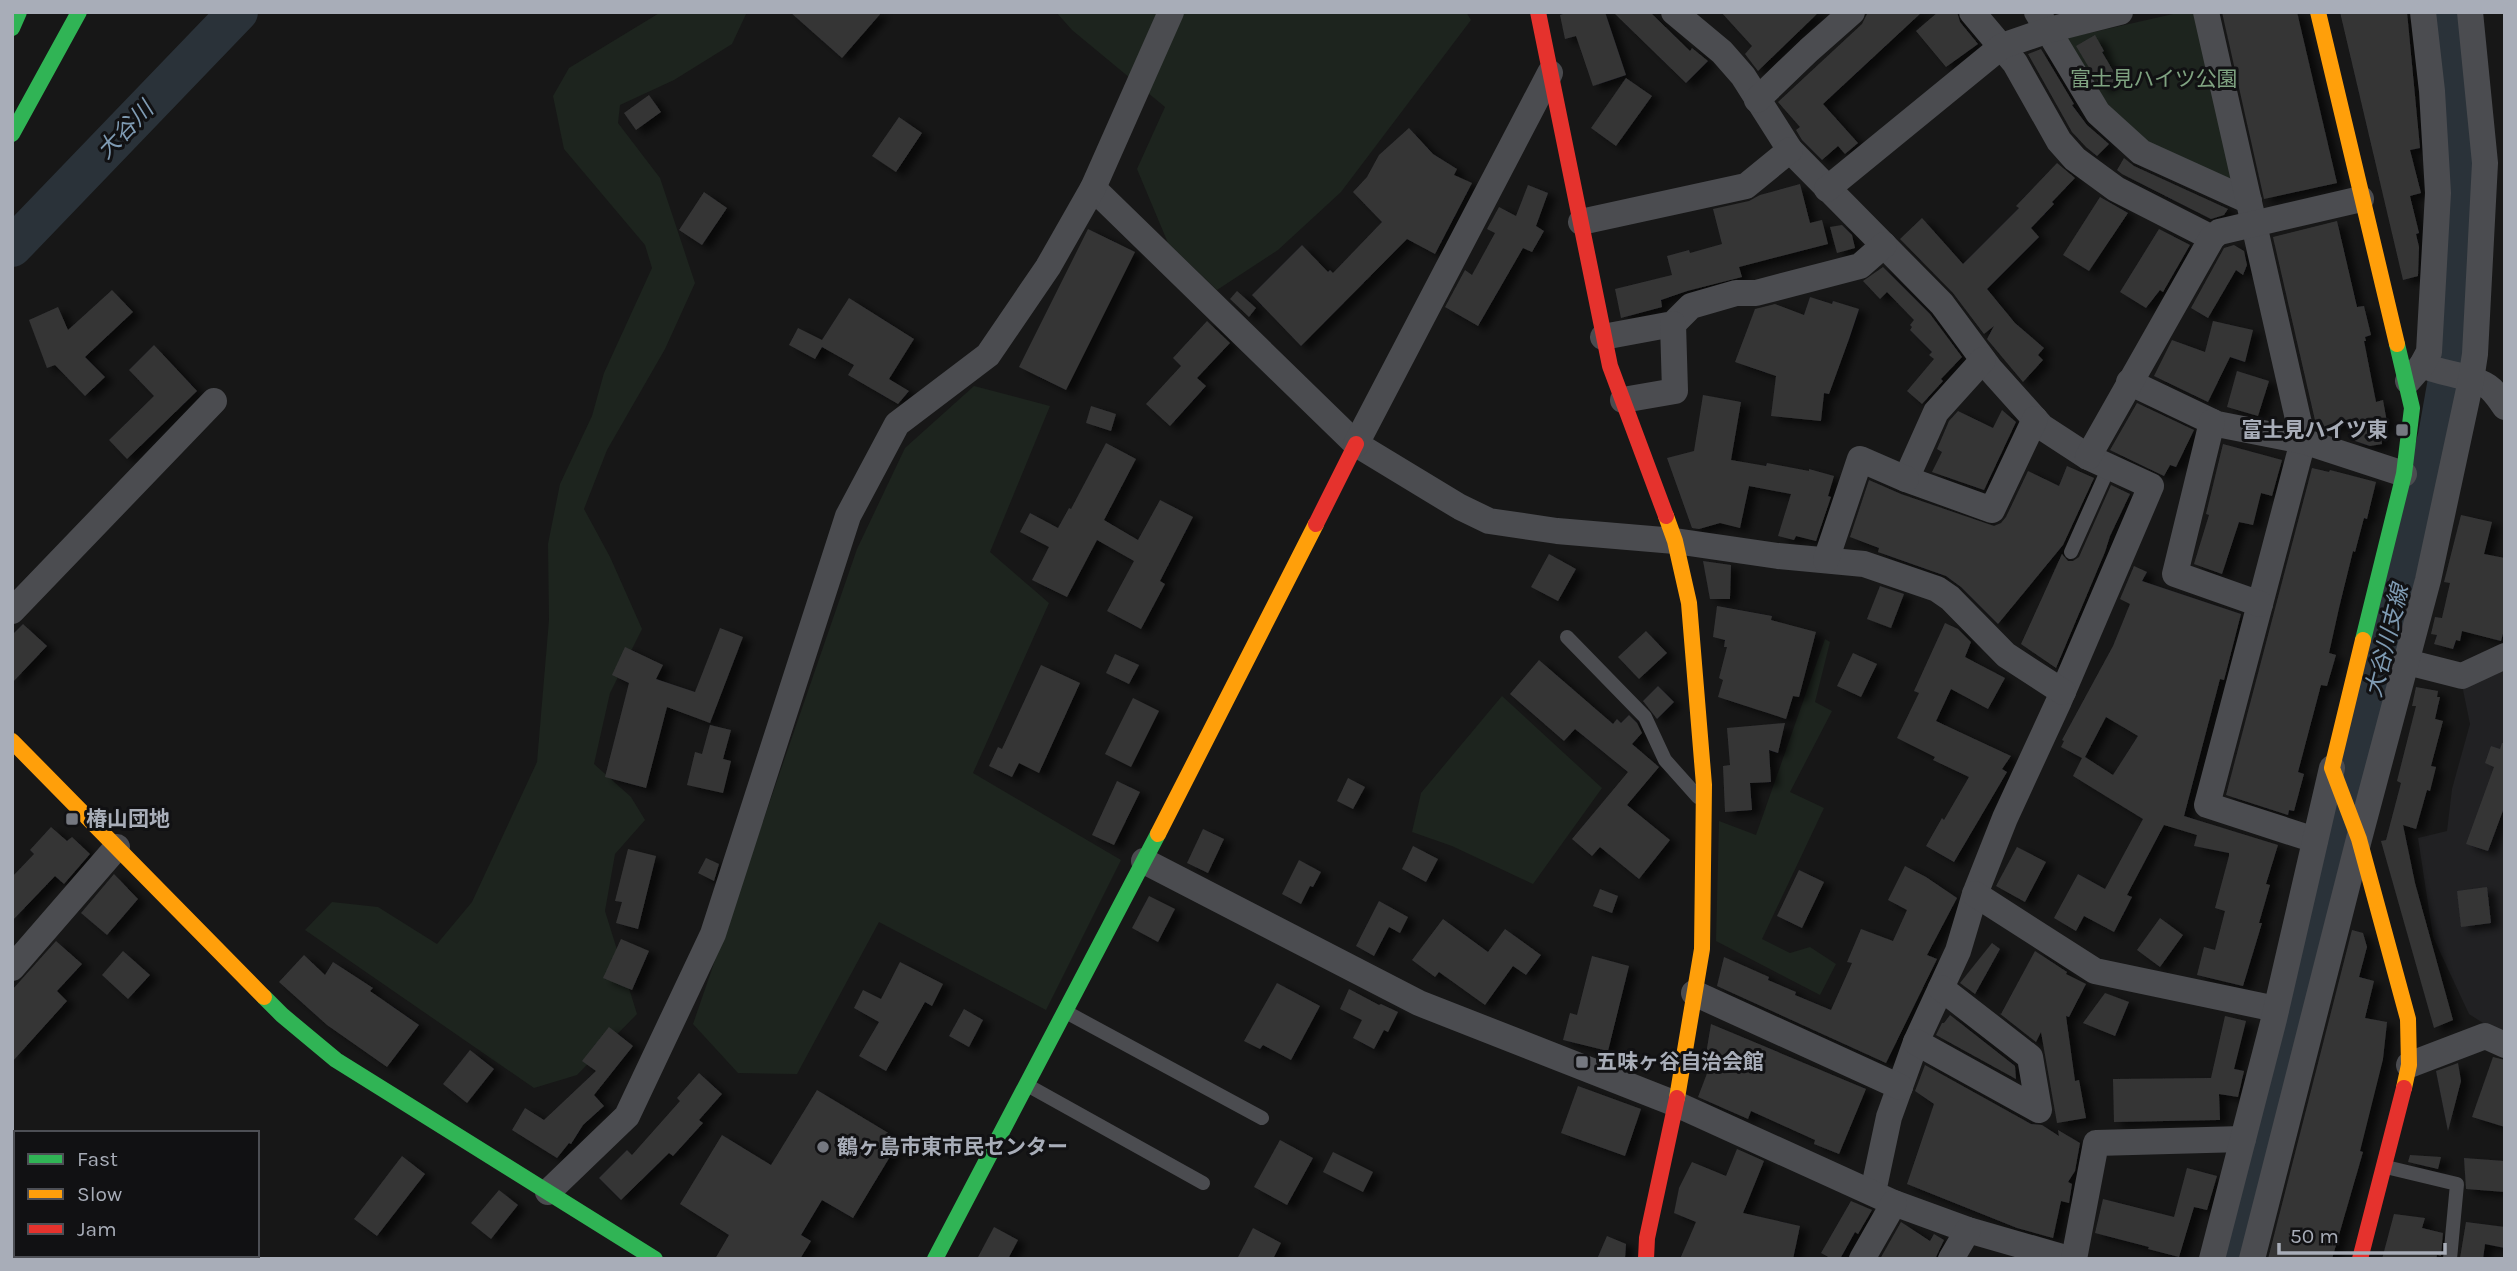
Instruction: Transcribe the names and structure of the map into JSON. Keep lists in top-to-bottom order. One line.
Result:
{"water":["大谷川","大谷川支線"],"parks":["富士見ハイツ公園"],"places":{"transit":["富士見ハイツ東","椿山団地","五味ヶ谷自治会館"],"other":["鶴ヶ島市東市民センター"]},"legend":["Fast","Slow","Jam"],"scale_bar":"50 m"}
